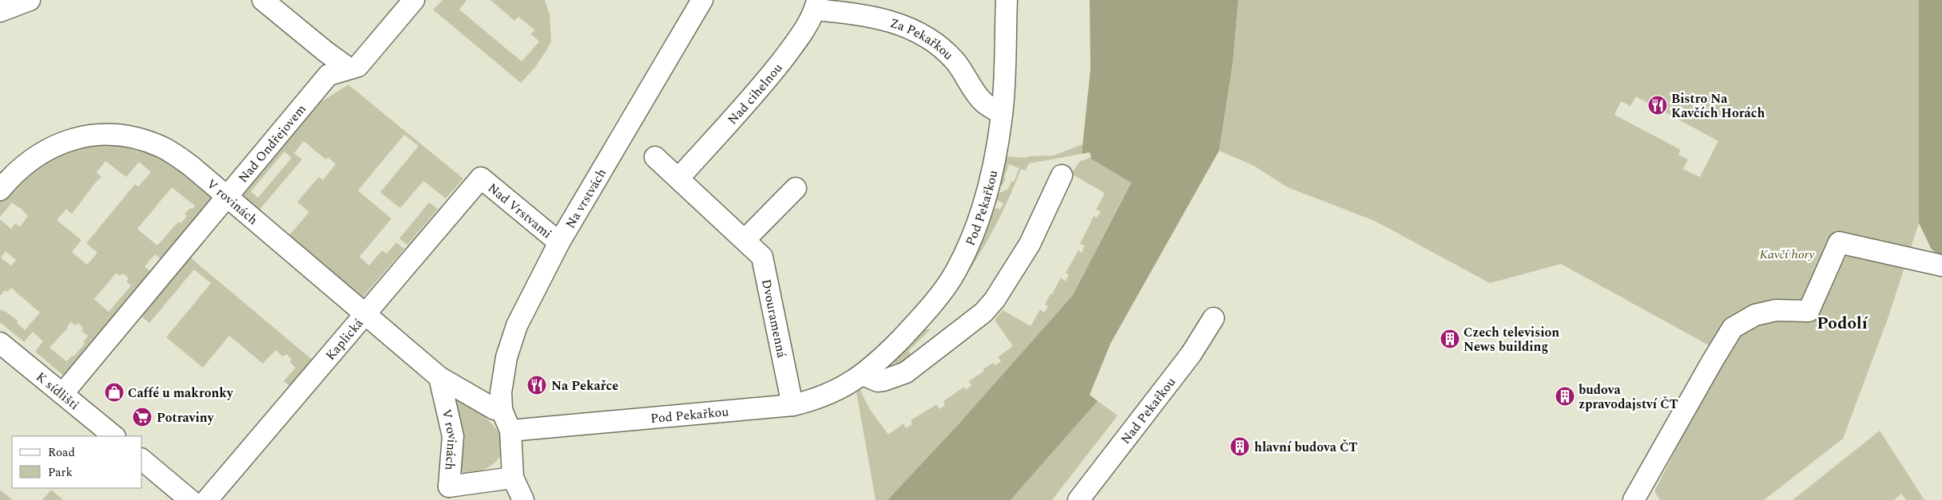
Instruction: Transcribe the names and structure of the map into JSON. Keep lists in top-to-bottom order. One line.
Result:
{"streets":{"street":["Za Pekařkou","Nad cihelnou","Nad Ondřejovem","Na vrstvách","V rovinách","Pod Pekařkou","Nad Vrstvami","Dvouramenná","Kaplická","K sídlišti","Nad Pekařkou"]},"crossings":[["Za Pekařkou","Nad cihelnou"],["Za Pekařkou","Pod Pekařkou"],["Nad cihelnou","Dvouramenná"],["Nad Ondřejovem","V rovinách"],["Nad Ondřejovem","K sídlišti"],["Na vrstvách","V rovinách"],["Na vrstvách","Nad Vrstvami"],["V rovinách","Kaplická"],["Pod Pekařkou","Dvouramenná"],["Nad Vrstvami","Kaplická"]],"districts":["Podolí"],"parks":["Kavčí hory"],"places":{"restaurant":["Bistro Na Kavčích Horách","Na Pekařce"],"building":["Czech television News building","budova zpravodajství ČT","hlavní budova ČT"],"shop":["Caffé u makronky"],"supermarket":["Potraviny"]},"legend":["Road","Park"]}
